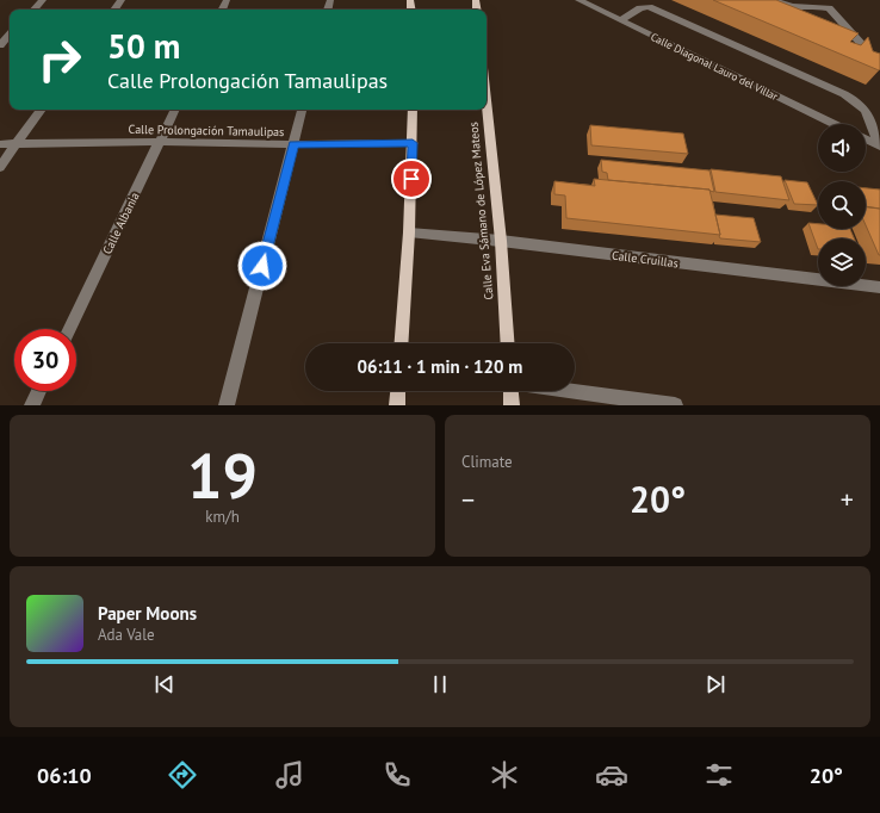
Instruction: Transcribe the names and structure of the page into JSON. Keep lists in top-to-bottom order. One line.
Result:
{"streets":{"main road":["Calle Eva Sámano de López Mateos"],"street":["Calle Diagonal Lauro del Villar","Calle Prolongación Tamaulipas","Calle Albania","Calle Cruillas"]},"crossings":[["Calle Prolongación Tamaulipas","Calle Albania"],["Calle Eva Sámano de López Mateos","Calle Cruillas"]],"page":{"turn":["50 m","Calle Prolongación Tamaulipas"],"limit":"30","trip":"06:11 · 1 min · 120 m","tile":[["19","km/h"],"Climate"],"heat":["−","20°","+"],"song":["Paper Moons","Ada Vale"],"tabs":["06:10","20°"]}}
